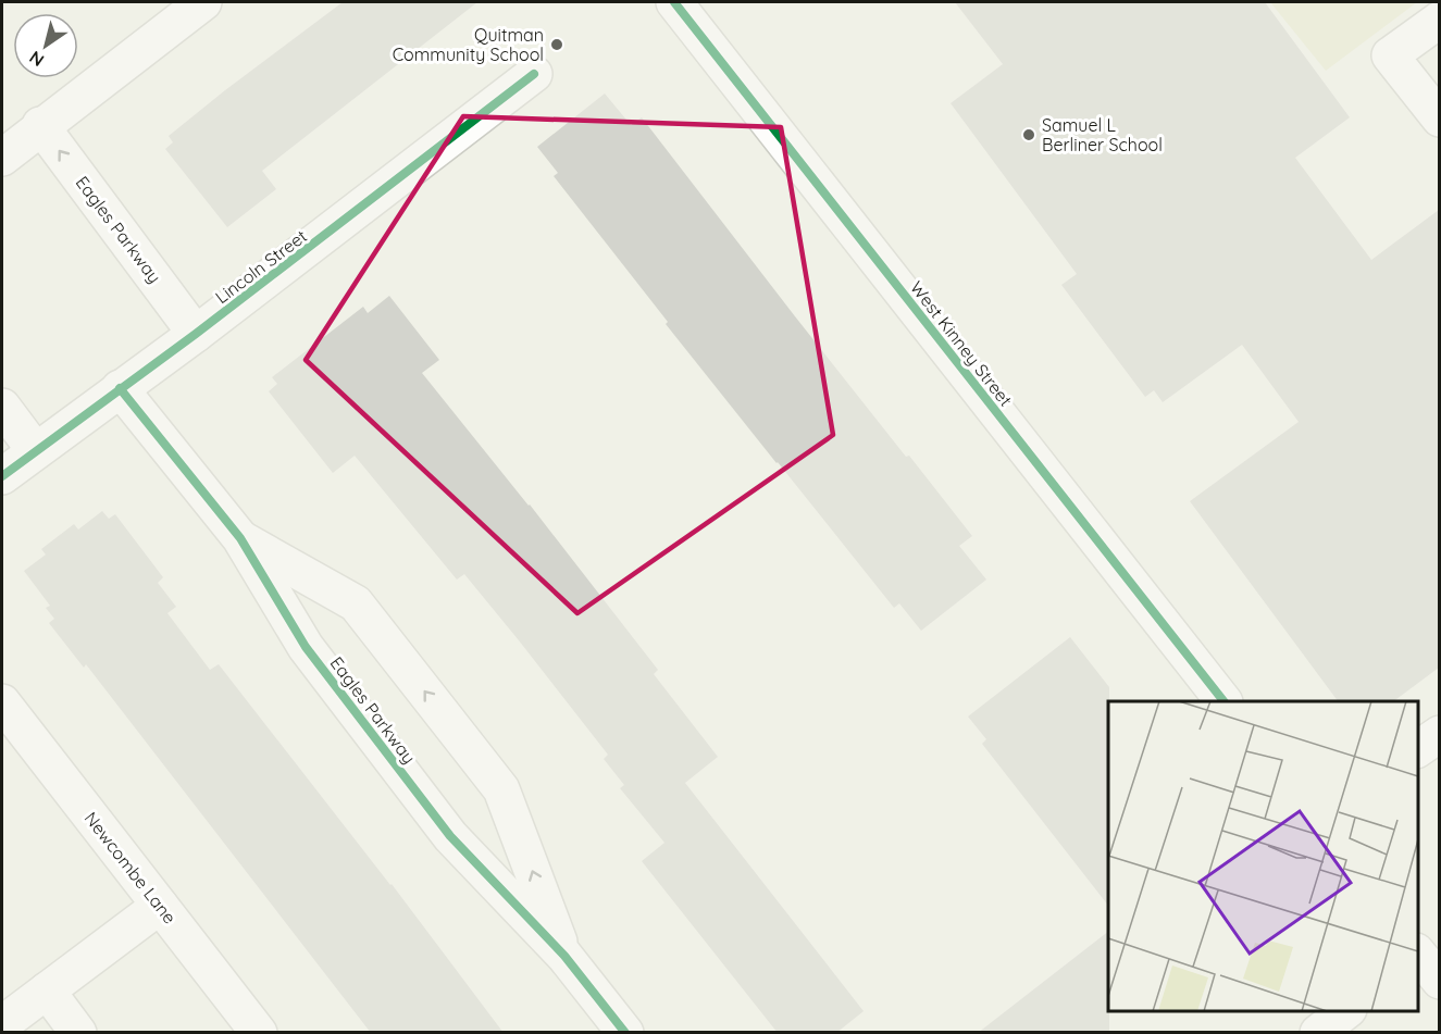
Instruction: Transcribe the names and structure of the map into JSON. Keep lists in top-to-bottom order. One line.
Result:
{"streets":{"street":["Eagles Parkway","Lincoln Street","West Kinney Street","Newcombe Lane"]},"crossings":[["Eagles Parkway","Lincoln Street"]],"places":["Quitman Community School","Samuel L Berliner School"],"north":"bottom left"}
